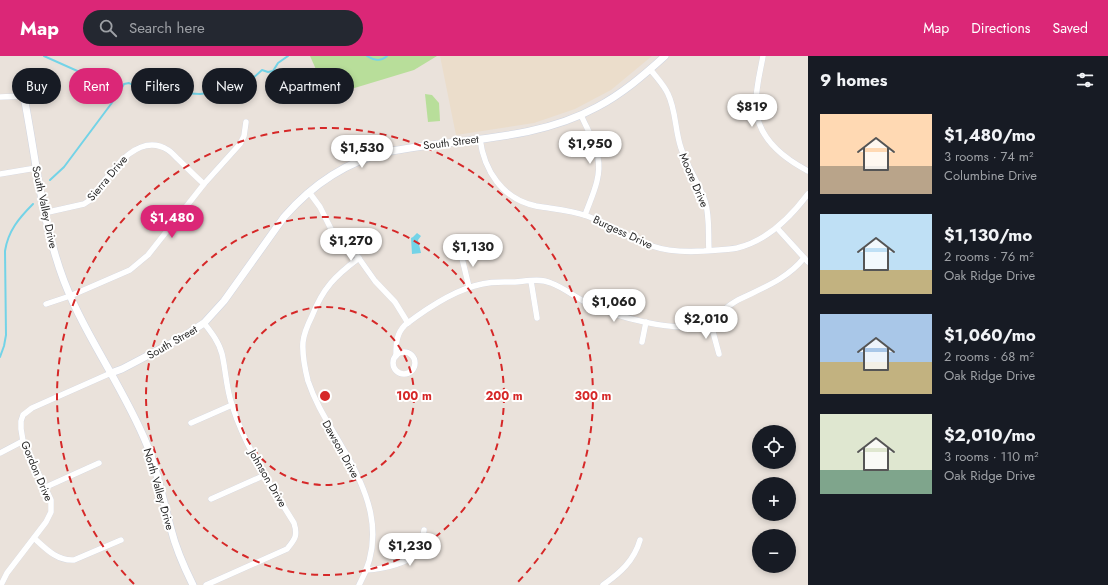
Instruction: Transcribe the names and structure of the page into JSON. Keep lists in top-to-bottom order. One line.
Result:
{"streets":{"street":["South Street","Sierra Drive","Moore Drive","South Valley Drive","Burgess Drive","Dawson Drive","Gordon Drive","Johnson Drive","North Valley Drive"]},"crossings":[["South Street","Moore Drive"],["South Street","South Valley Drive"],["South Street","Burgess Drive"],["South Street","Gordon Drive"],["South Street","Johnson Drive"],["South Street","North Valley Drive"],["Sierra Drive","South Valley Drive"],["Moore Drive","Burgess Drive"],["South Valley Drive","Gordon Drive"],["South Valley Drive","North Valley Drive"],["Gordon Drive","North Valley Drive"]],"page":{"header":"Map","search":"Search here","nav":["Map","Directions","Saved"],"heading":"9 homes","chip":["Buy","Rent","Filters","New","Apartment"],"price":["$819","$1,950","$1,530","$1,480","$1,270","$1,130","$1,060","$2,010","$1,230"],"list":[{"name":"$1,480/mo","note":"3 rooms · 74 m² · Columbine Drive"},{"name":"$1,130/mo","note":"2 rooms · 76 m² · Oak Ridge Drive"},{"name":"$1,060/mo","note":"2 rooms · 68 m² · Oak Ridge Drive"},{"name":"$2,010/mo","note":"3 rooms · 110 m² · Oak Ridge Drive"}],"map_buttons":["+","−"]},"rings":["100 m","200 m","300 m"]}
